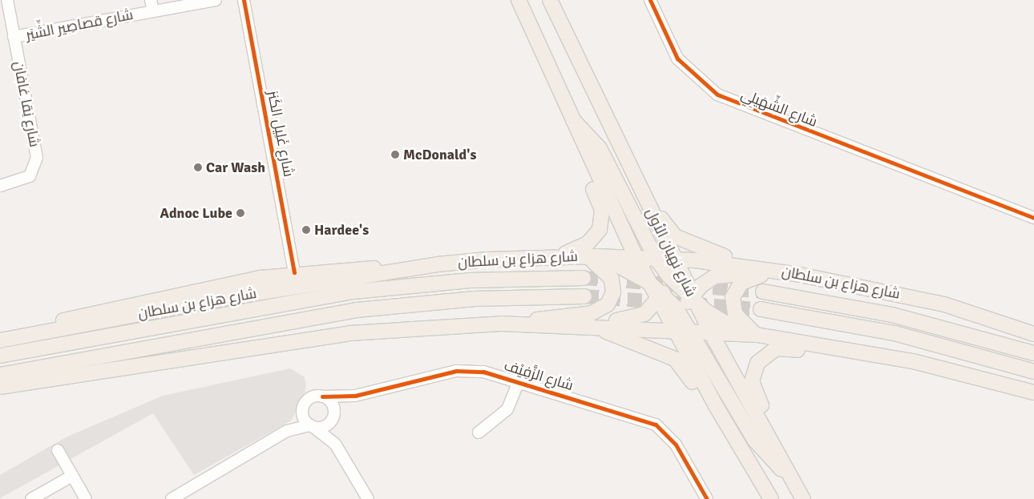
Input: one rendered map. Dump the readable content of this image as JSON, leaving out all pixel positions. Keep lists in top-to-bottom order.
{
  "streets": {
    "main road": ["شارع نهيان الأول", "شارع هزاع بن سلطان"],
    "street": [
      "شارع قصاصِير الشِّيَر",
      "شارع نِقا غافان",
      "شارع الشِّهَيلِي",
      "شارع غَلِيل الكَنز",
      "شارع الزَّفِيْف"
    ]
  },
  "crossings": [
    ["شارع قصاصِير الشِّيَر", "شارع نِقا غافان"],
    ["شارع نهيان الأول", "شارع هزاع بن سلطان"]
  ],
  "places": [
    "McDonald's",
    "Car Wash",
    "Adnoc Lube",
    "Hardee's"
  ]
}
